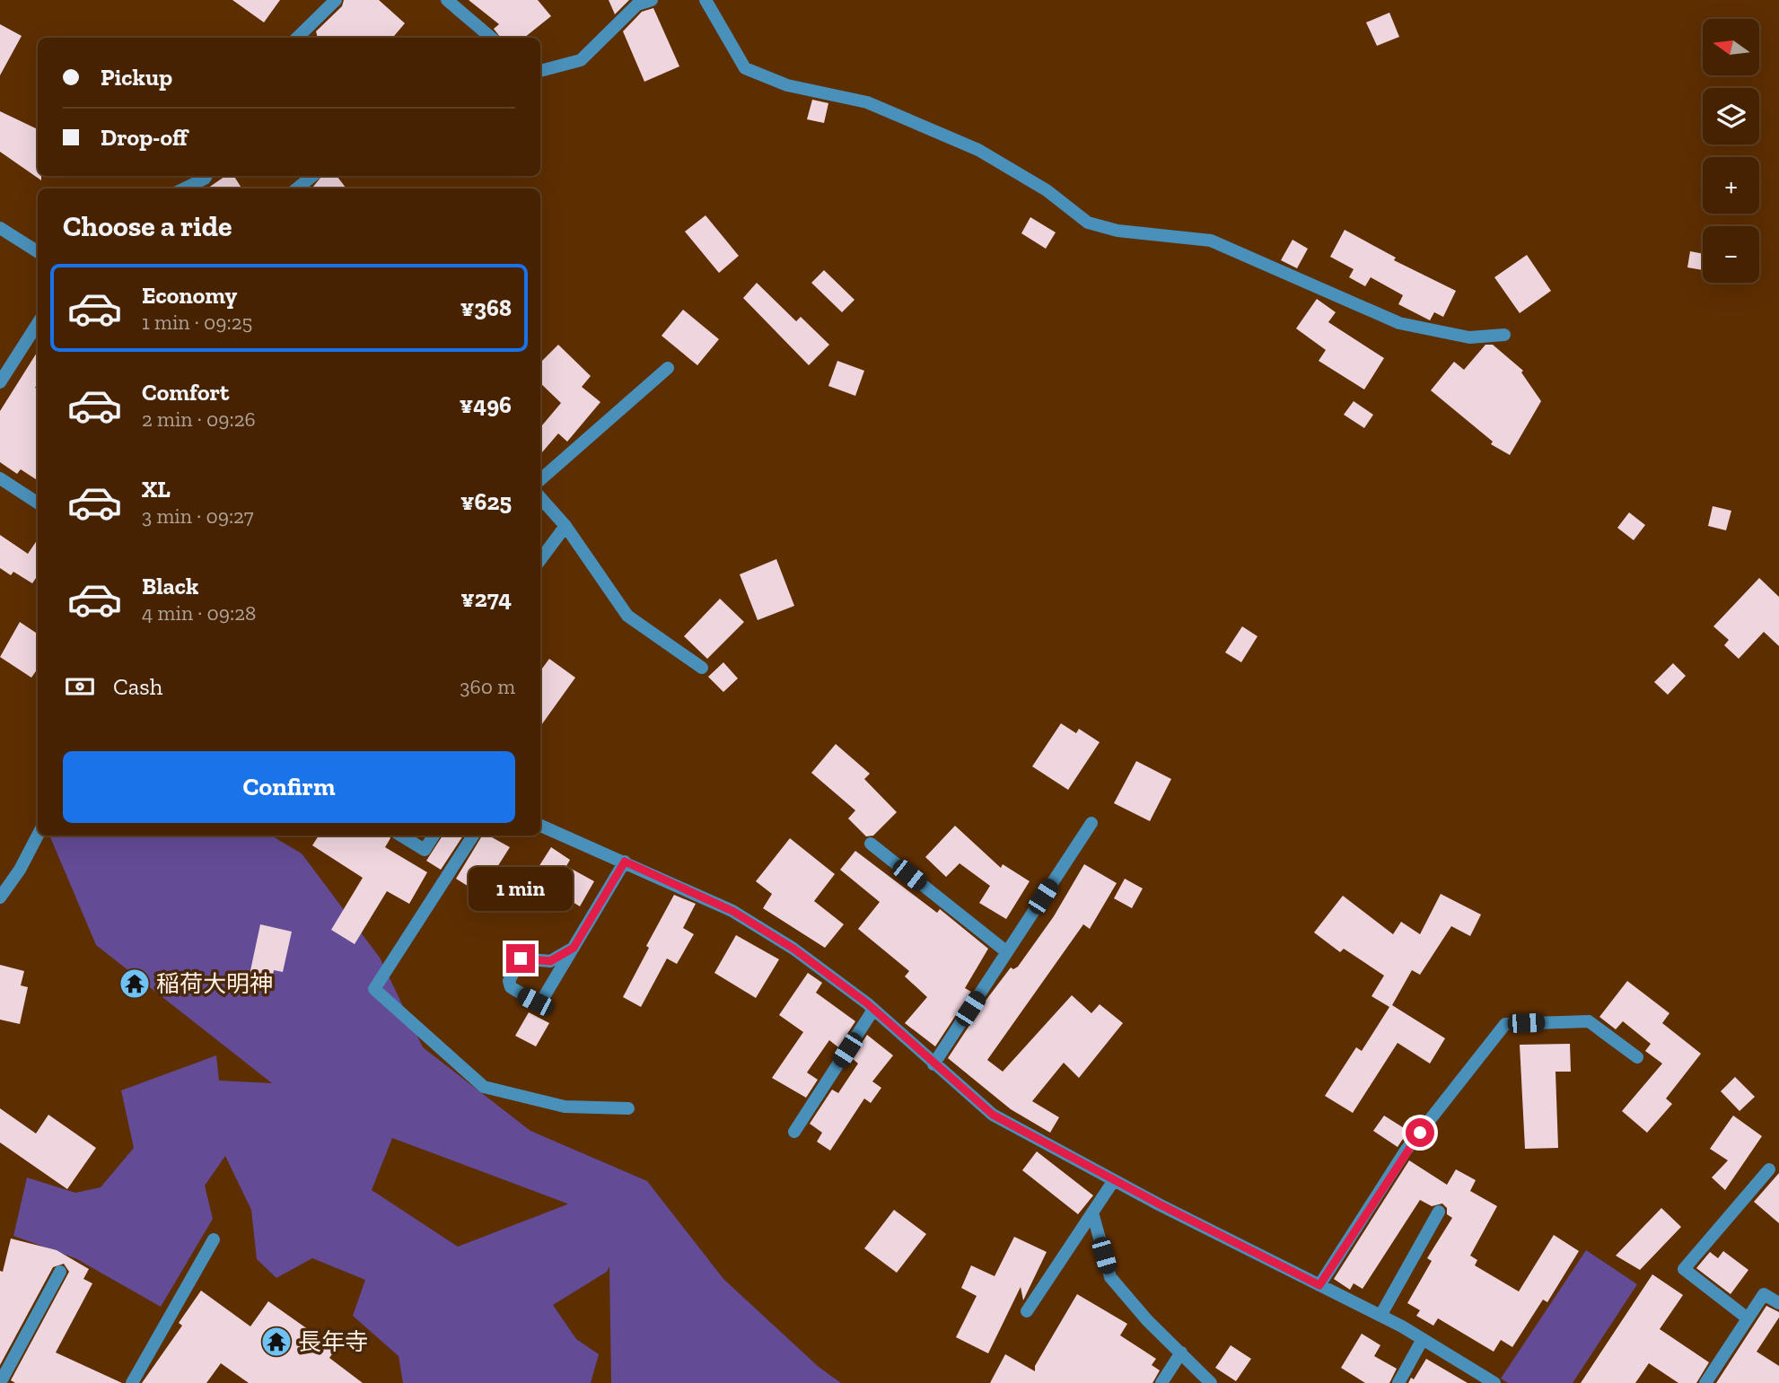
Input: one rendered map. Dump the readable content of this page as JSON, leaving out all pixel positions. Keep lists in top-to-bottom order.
{
  "places": {
    "temple": ["稲荷大明神", "長年寺"]
  },
  "north": "left",
  "page": {
    "map_buttons": ["+", "−"],
    "banner": ["Pickup", "Drop-off"],
    "heading": "Choose a ride",
    "list": [
      {
        "name": "Economy",
        "note": "1 min · 09:25",
        "value": "¥368"
      },
      {
        "name": "Comfort",
        "note": "2 min · 09:26",
        "value": "¥496"
      },
      {
        "name": "XL",
        "note": "3 min · 09:27",
        "value": "¥625"
      },
      {
        "name": "Black",
        "note": "4 min · 09:28",
        "value": "¥274"
      }
    ],
    "pay": ["Cash", "360 m"],
    "buttons": "Confirm",
    "bubble": "1 min"
  }
}
